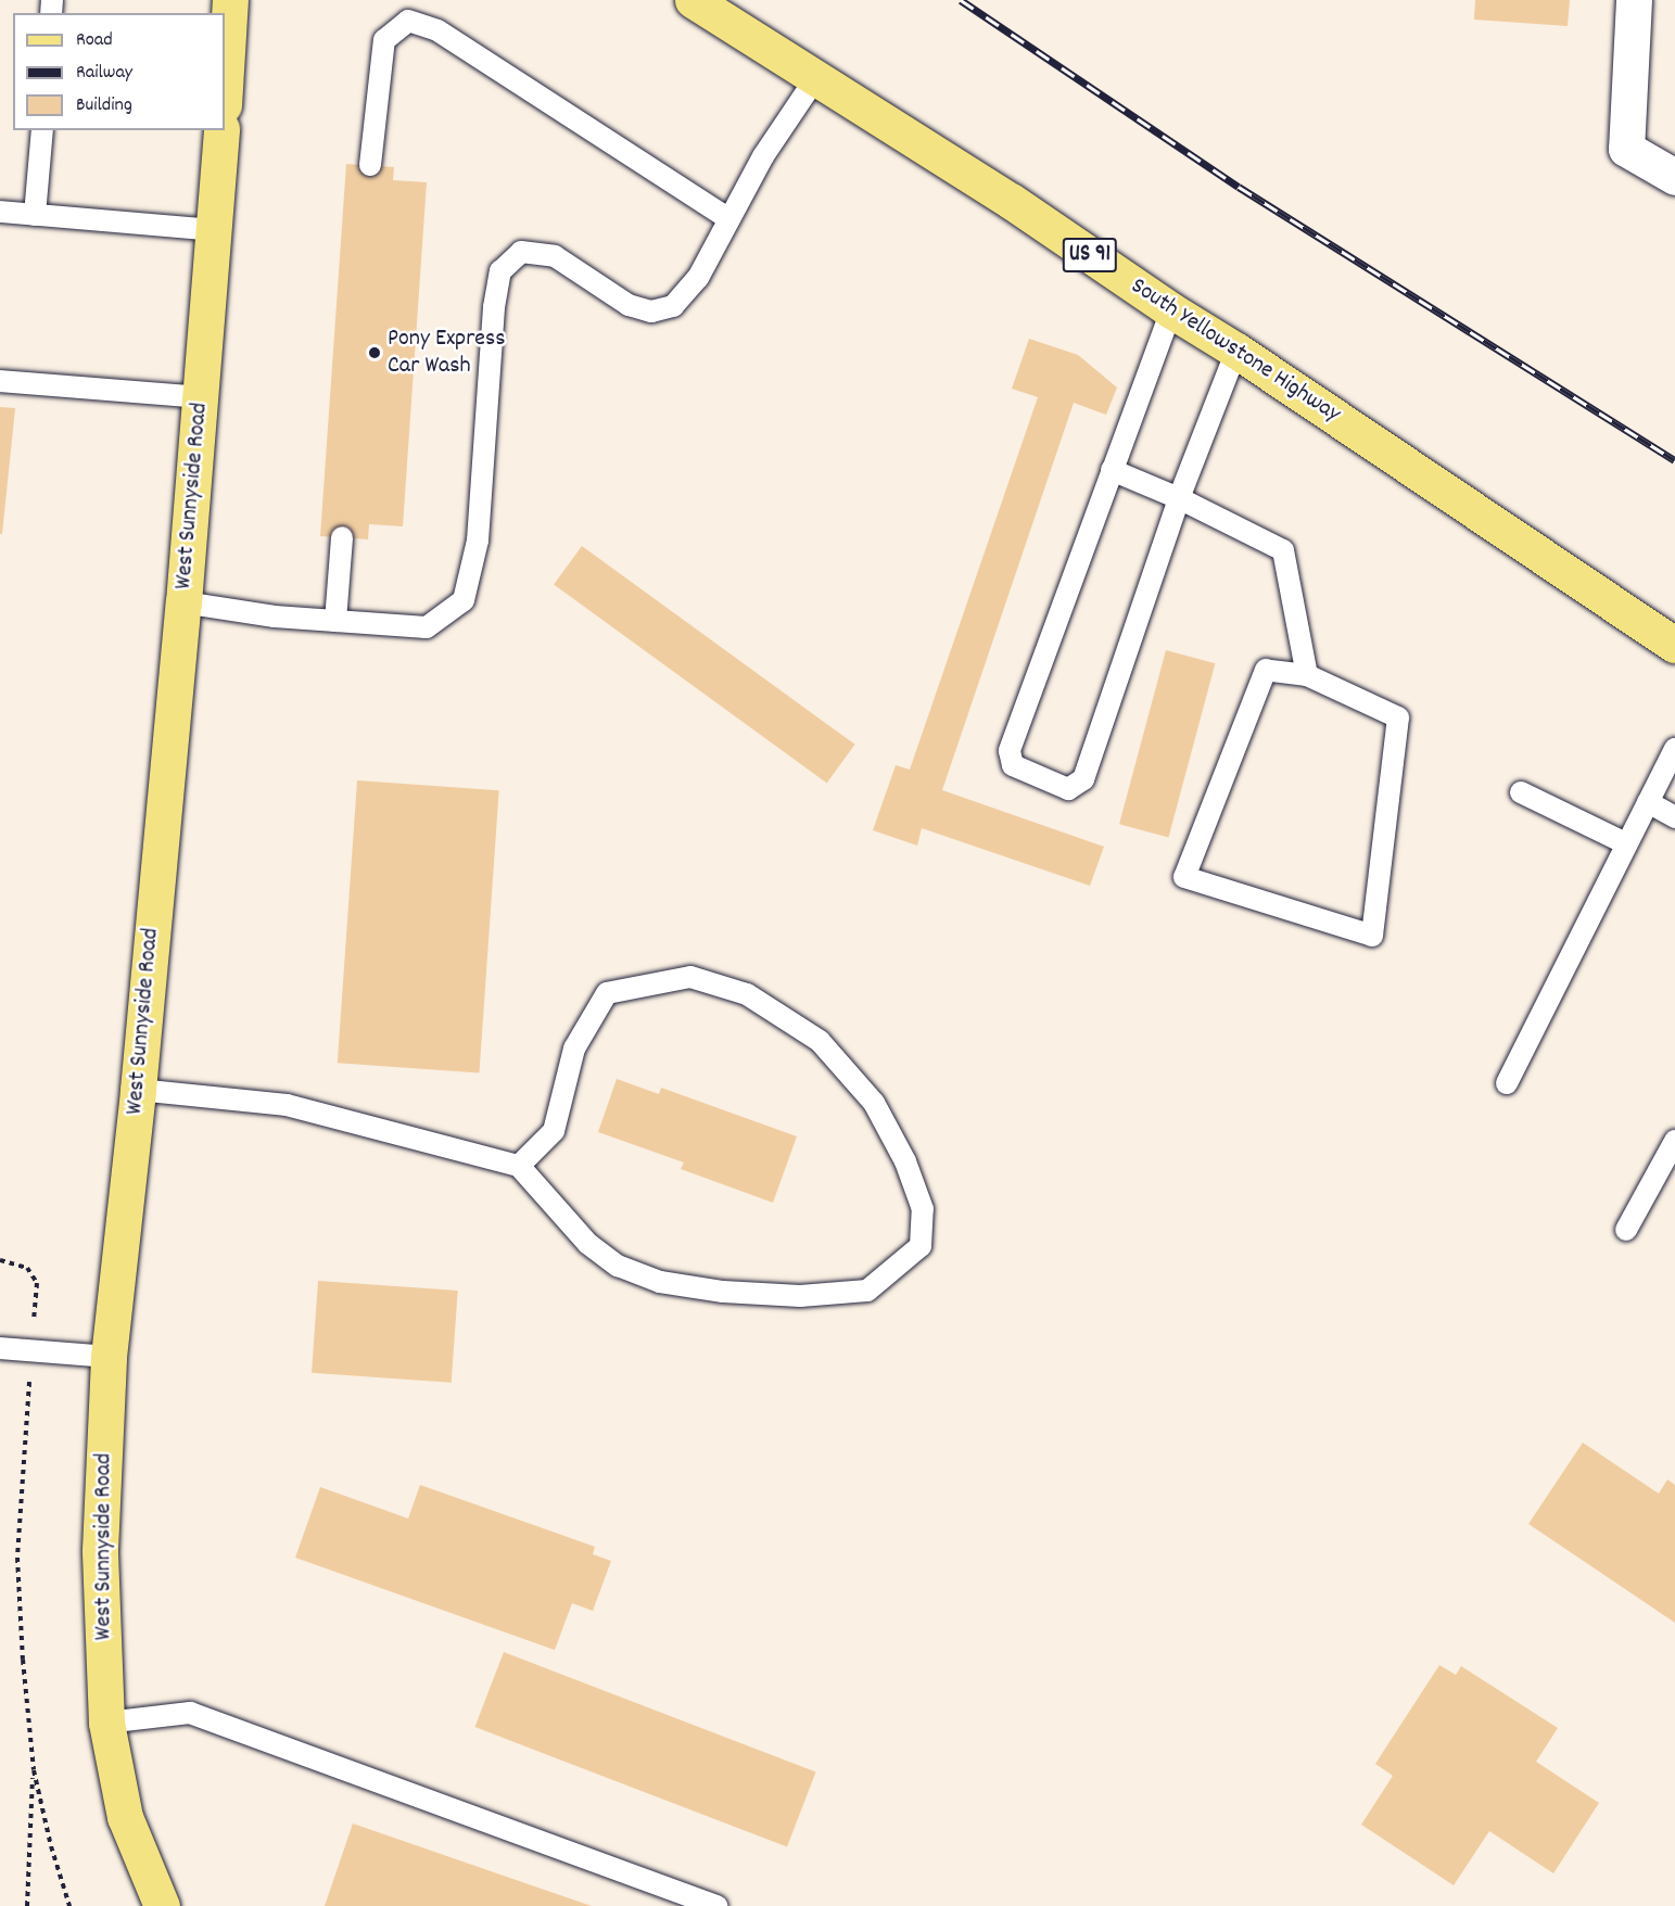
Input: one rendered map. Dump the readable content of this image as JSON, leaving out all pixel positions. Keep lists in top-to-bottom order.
{
  "streets": {
    "main road": ["US 91", "South Yellowstone Highway", "West Sunnyside Road"]
  },
  "places": ["Pony Express Car Wash"],
  "legend": ["Road", "Railway", "Building"]
}
